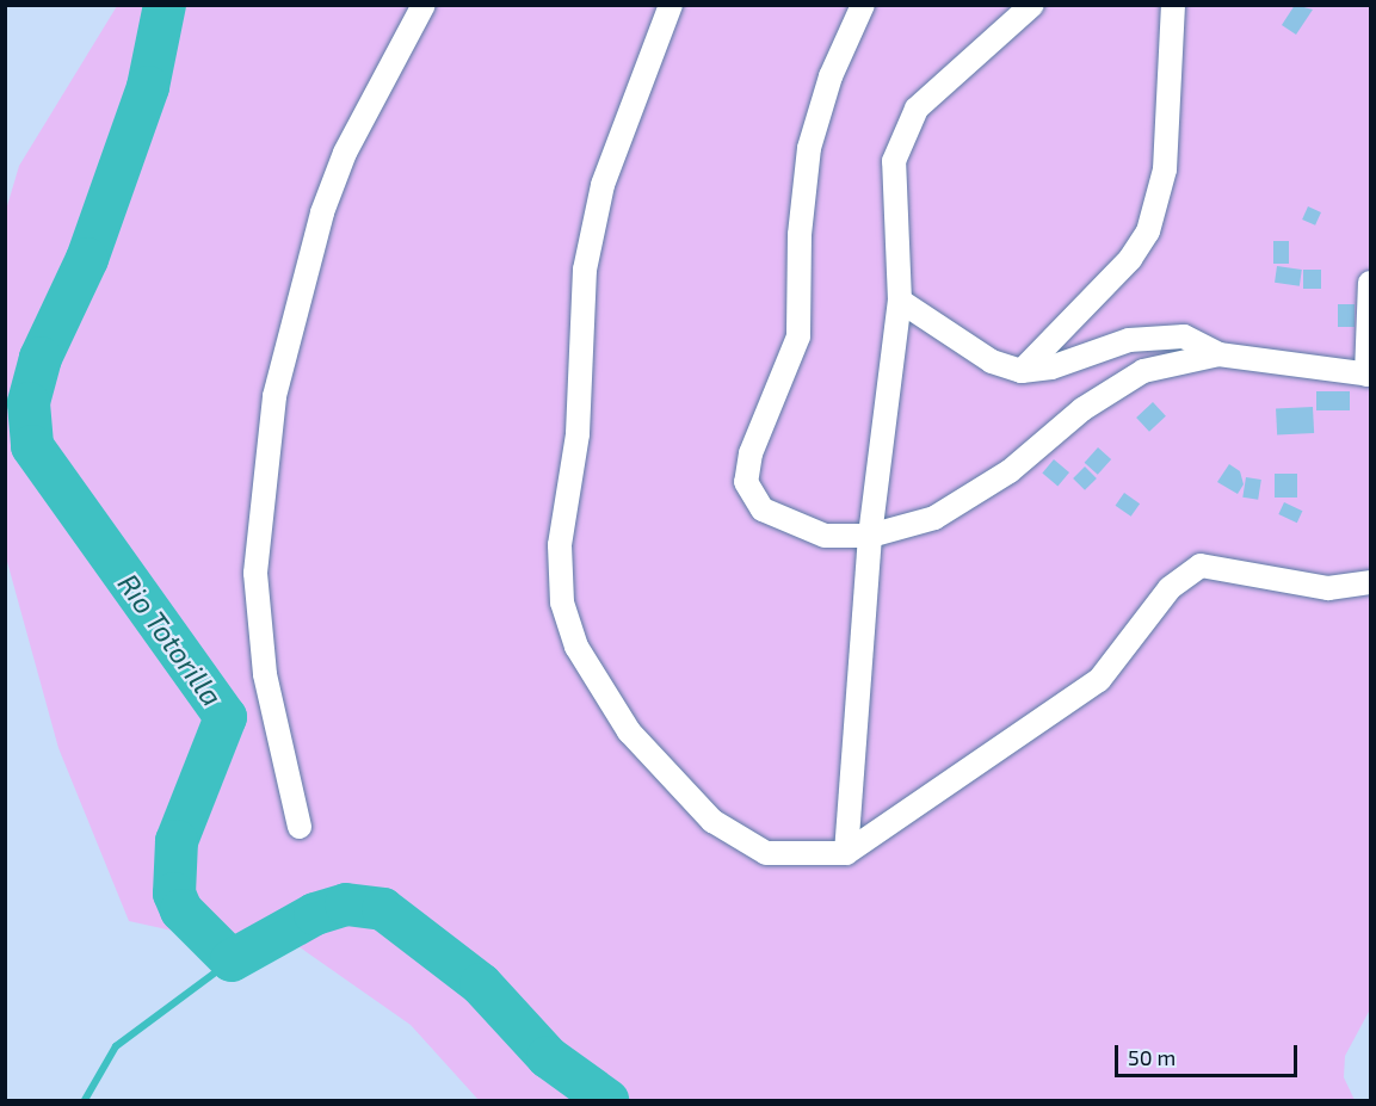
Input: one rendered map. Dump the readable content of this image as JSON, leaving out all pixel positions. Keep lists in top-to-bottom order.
{
  "water": ["Rio Totorilla"],
  "scale_bar": "50 m"
}
